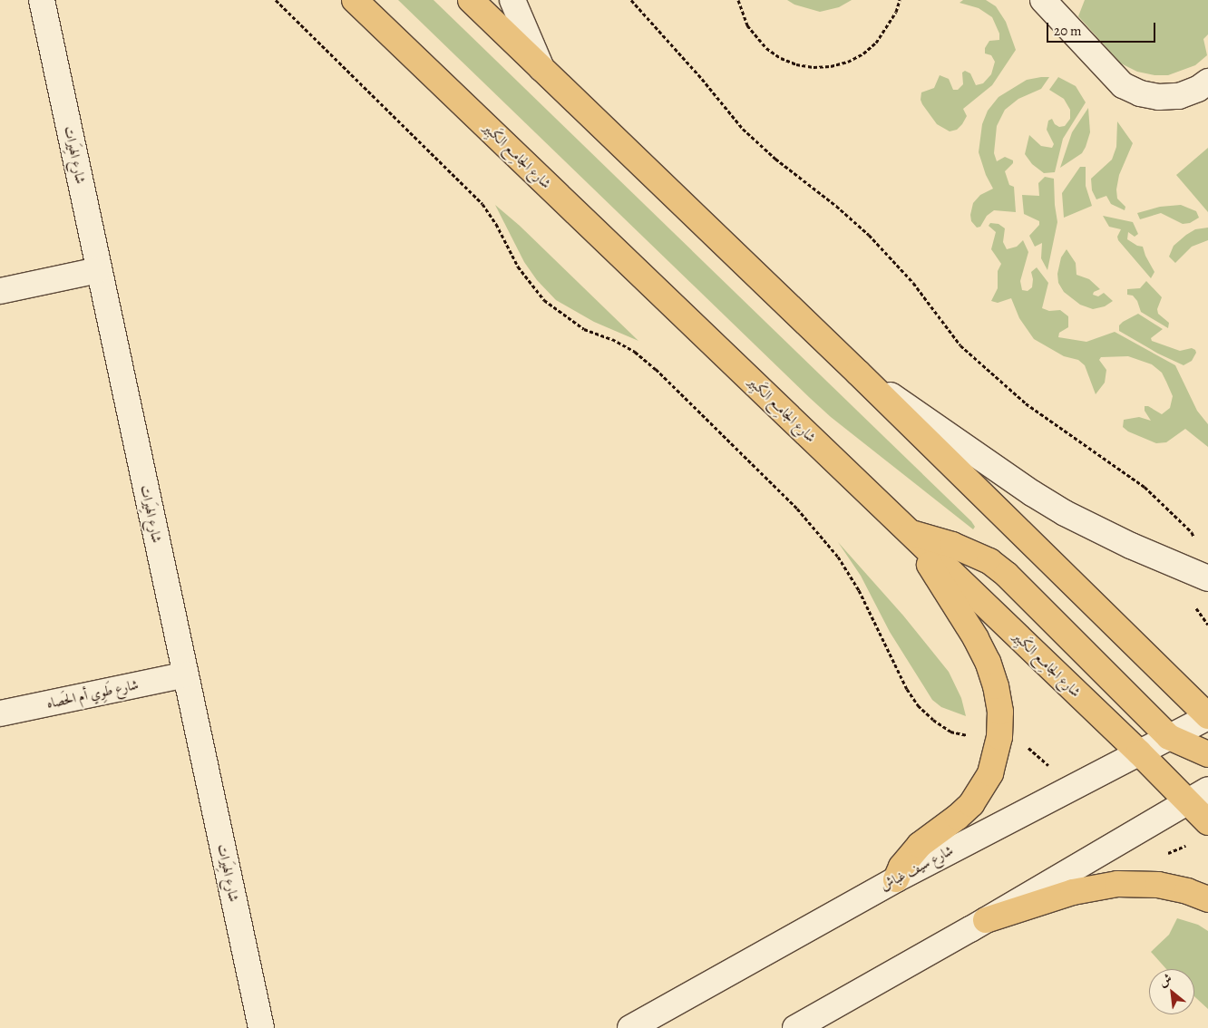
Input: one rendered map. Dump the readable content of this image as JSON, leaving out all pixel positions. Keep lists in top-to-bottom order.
{
  "streets": {
    "main road": ["شارع الجامِع الكَبِير"],
    "street": ["شارع الهِيَرات", "شارع طَوِي أم الحَصاه", "شارع سيف غباش"]
  },
  "crossings": [
    ["شارع الهِيَرات", "شارع طَوِي أم الحَصاه"],
    ["شارع الجامِع الكَبِير", "شارع سيف غباش"]
  ],
  "scale_bar": "20 m",
  "north": "top left"
}
